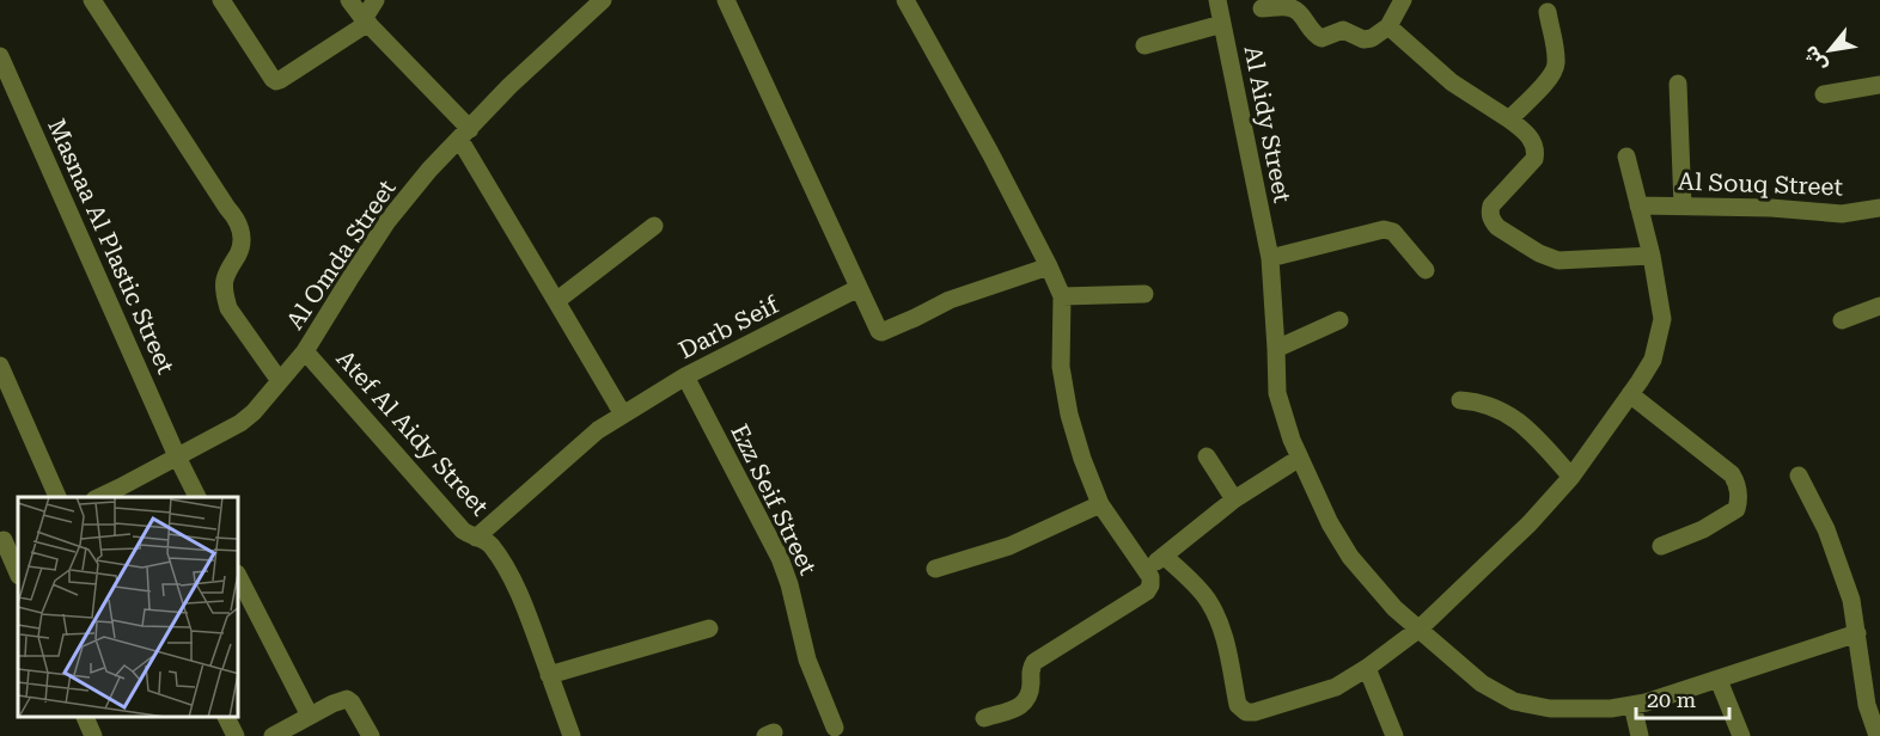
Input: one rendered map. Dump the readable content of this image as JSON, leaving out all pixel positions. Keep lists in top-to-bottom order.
{
  "streets": {
    "street": [
      "Al Aidy Street",
      "Al Souq Street",
      "Masnaa Al Plastic Street",
      "Al Omda Street",
      "Darb Seif",
      "Atef Al Aidy Street",
      "Ezz Seif Street"
    ]
  },
  "crossings": [
    ["Masnaa Al Plastic Street", "Al Omda Street"],
    ["Al Omda Street", "Atef Al Aidy Street"],
    ["Darb Seif", "Atef Al Aidy Street"],
    ["Darb Seif", "Ezz Seif Street"]
  ],
  "scale_bar": "20 m",
  "north": "bottom left"
}
